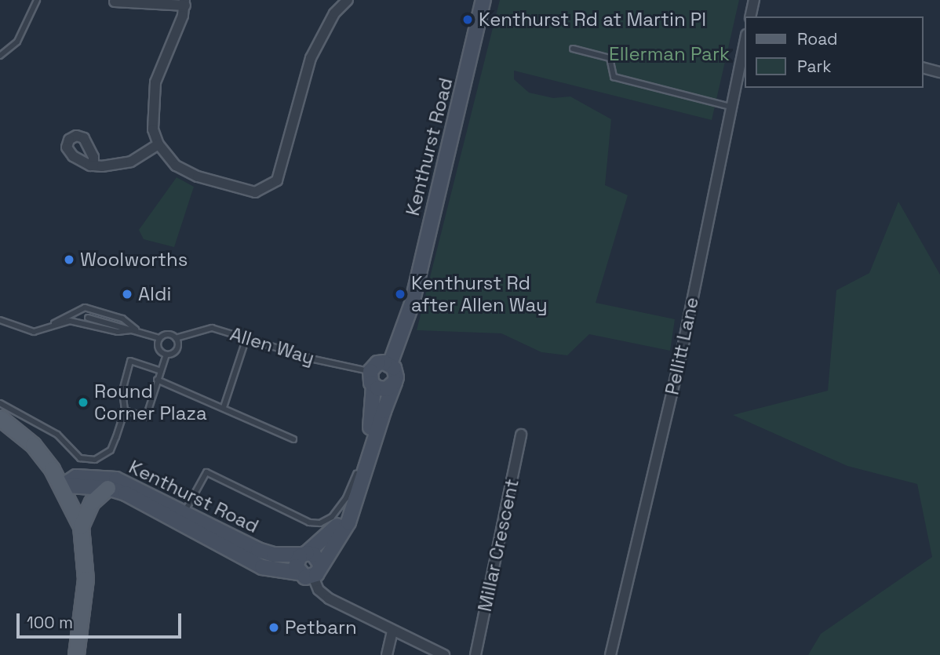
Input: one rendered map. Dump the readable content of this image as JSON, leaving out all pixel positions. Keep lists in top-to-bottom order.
{
  "streets": {
    "main road": ["Kenthurst Road"],
    "street": ["Pellitt Lane", "Millar Crescent"],
    "lane": ["Allen Way"]
  },
  "crossings": [
    ["Kenthurst Road", "Allen Way"]
  ],
  "parks": ["Ellerman Park"],
  "places": [
    "Kenthurst Rd at Martin Pl",
    "Woolworths",
    "Aldi",
    "Kenthurst Rd after Allen Way",
    "Round Corner Plaza",
    "Petbarn"
  ],
  "legend": ["Road", "Park"],
  "scale_bar": "100 m"
}
